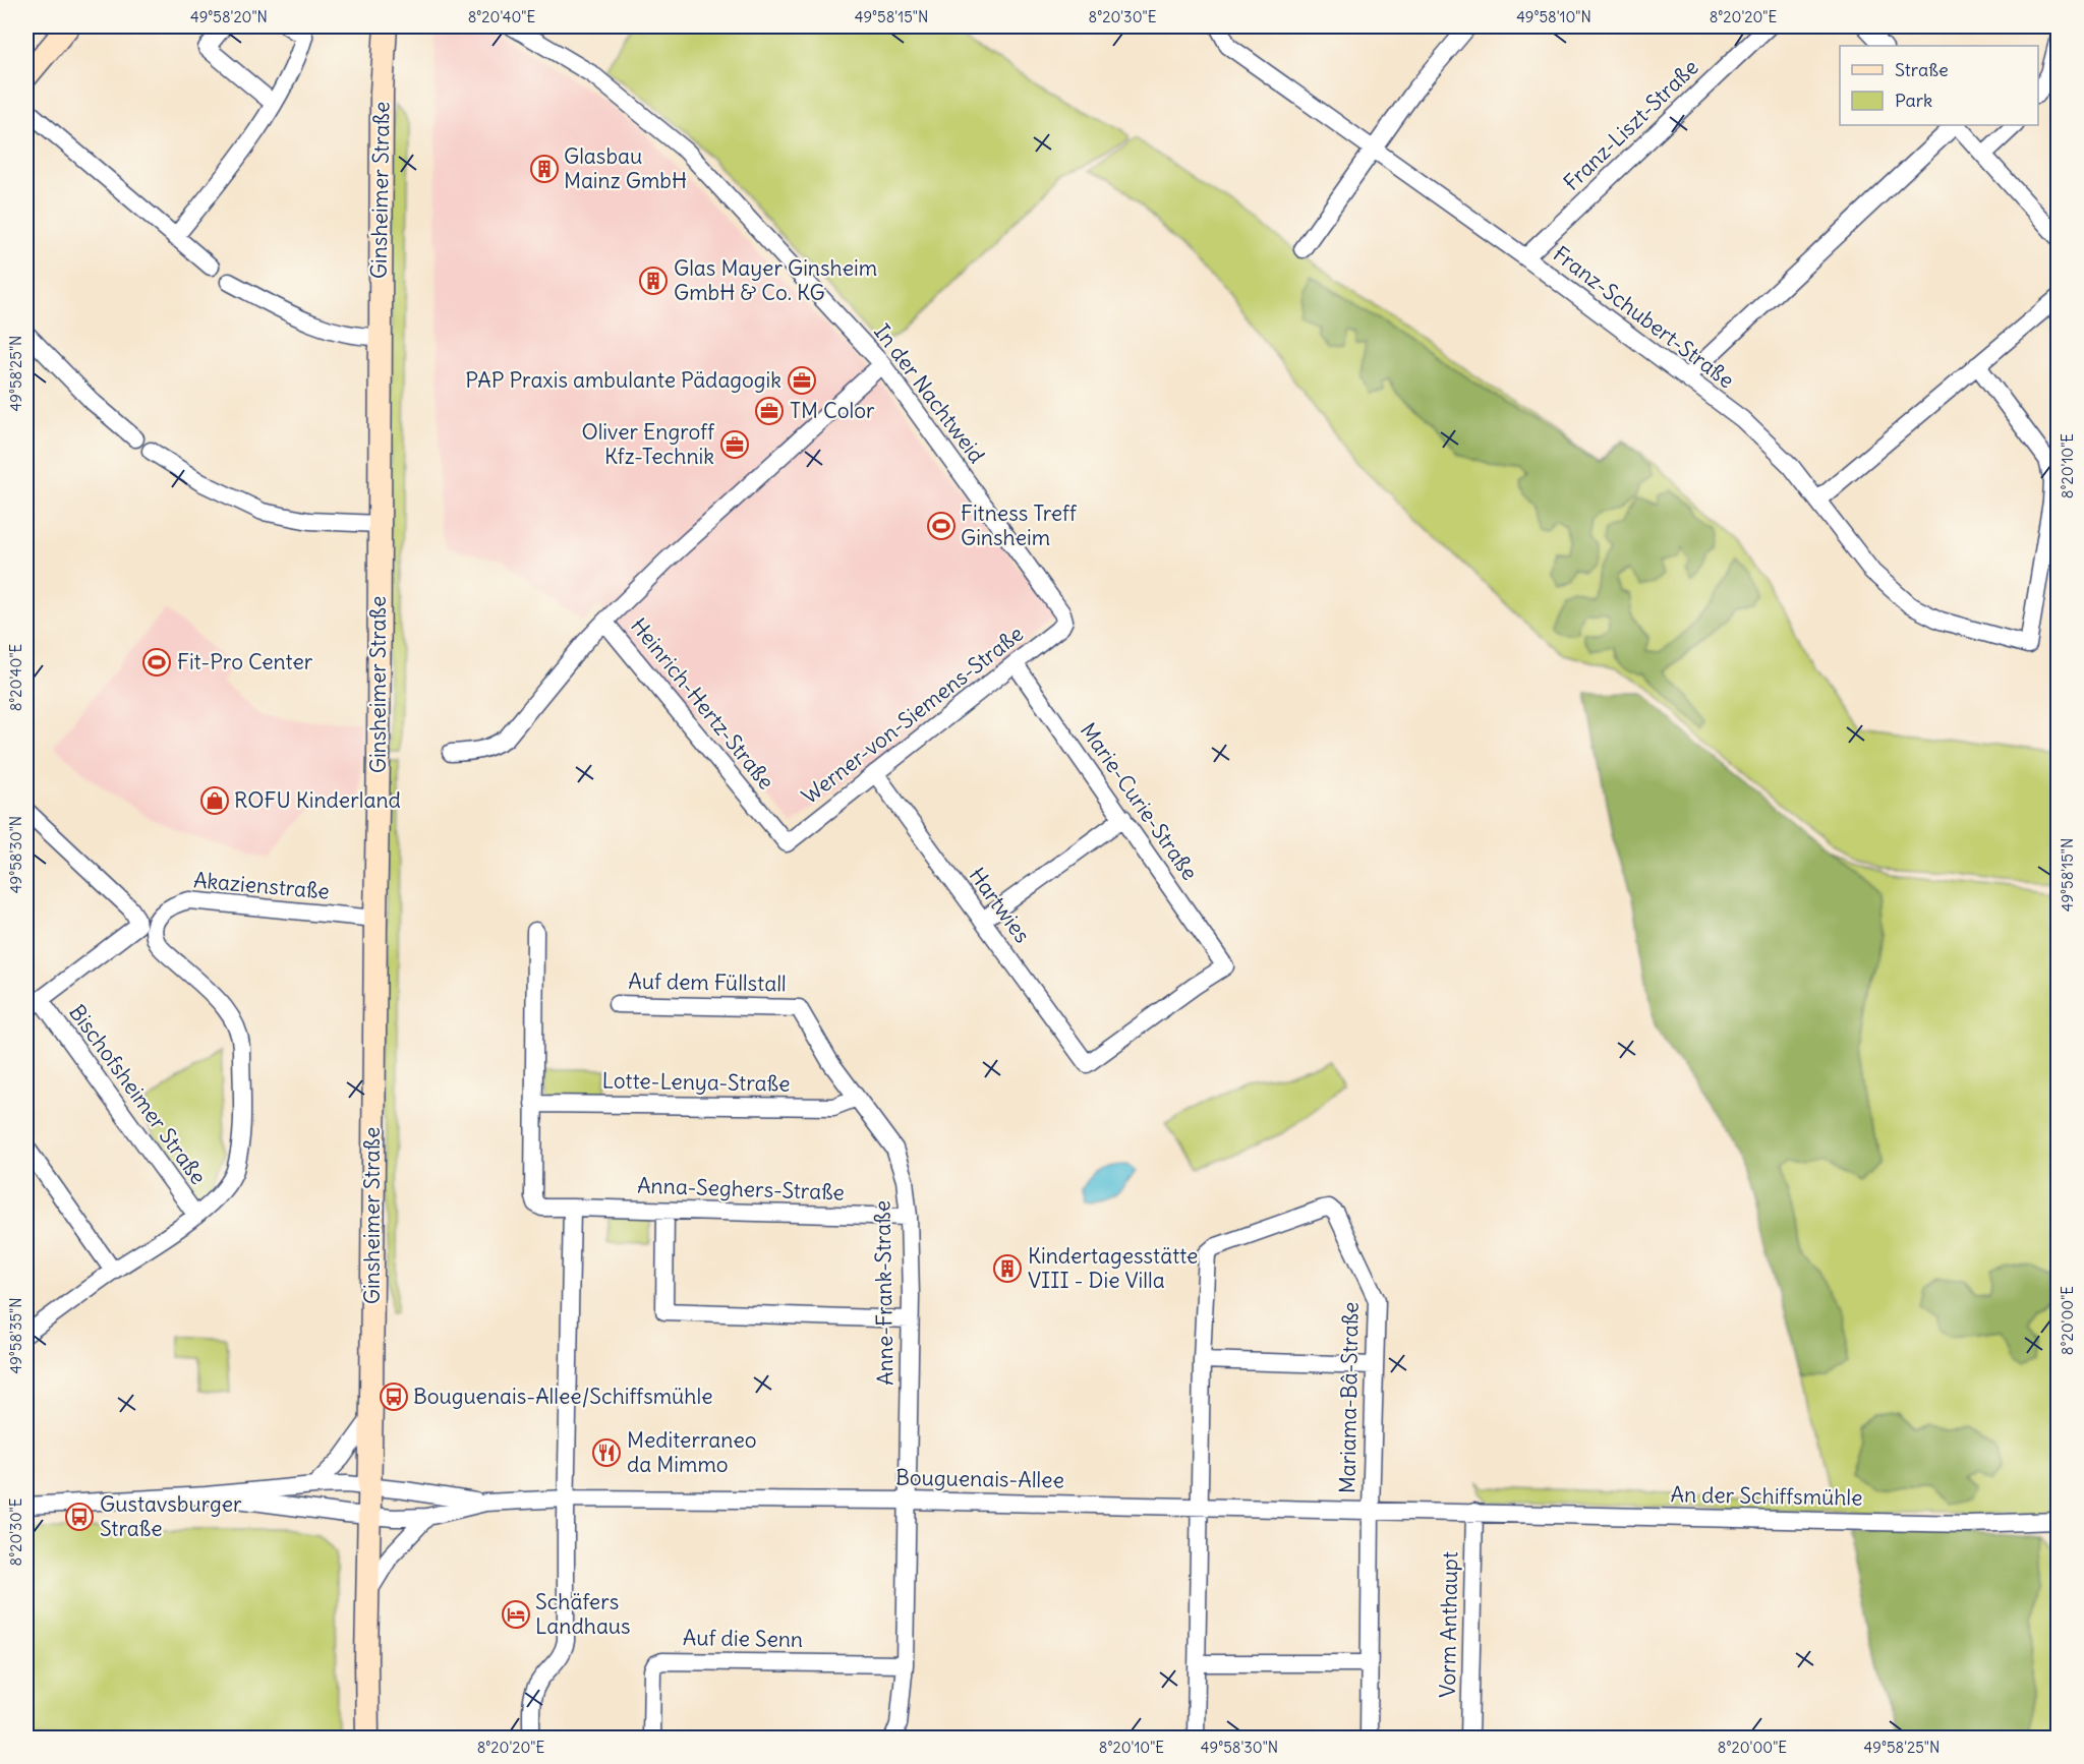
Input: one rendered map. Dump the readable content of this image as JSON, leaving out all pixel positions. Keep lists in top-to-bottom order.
{
  "streets": {
    "main road": ["Ginsheimer Straße"],
    "street": [
      "Franz-Liszt-Straße",
      "Franz-Schubert-Straße",
      "In der Nachtweid",
      "Heinrich-Hertz-Straße",
      "Werner-von-Siemens-Straße",
      "Marie-Curie-Straße",
      "Akazienstraße",
      "Hartwies",
      "Auf dem Füllstall",
      "Lotte-Lenya-Straße",
      "Bischofsheimer Straße",
      "Anna-Seghers-Straße",
      "Anne-Frank-Straße",
      "Mariama-Bâ-Straße",
      "Bouguenais-Allee",
      "An der Schiffsmühle",
      "Vorm Anthaupt",
      "Auf die Senn"
    ]
  },
  "crossings": [
    ["Franz-Liszt-Straße", "Franz-Schubert-Straße"],
    ["Ginsheimer Straße", "Akazienstraße"],
    ["Ginsheimer Straße", "Bouguenais-Allee"],
    ["In der Nachtweid", "Heinrich-Hertz-Straße"],
    ["In der Nachtweid", "Werner-von-Siemens-Straße"],
    ["Heinrich-Hertz-Straße", "Werner-von-Siemens-Straße"],
    ["Werner-von-Siemens-Straße", "Marie-Curie-Straße"],
    ["Werner-von-Siemens-Straße", "Hartwies"],
    ["Marie-Curie-Straße", "Hartwies"],
    ["Akazienstraße", "Bischofsheimer Straße"],
    ["Auf dem Füllstall", "Anne-Frank-Straße"],
    ["Lotte-Lenya-Straße", "Anna-Seghers-Straße"],
    ["Lotte-Lenya-Straße", "Anne-Frank-Straße"],
    ["Anna-Seghers-Straße", "Anne-Frank-Straße"],
    ["Anne-Frank-Straße", "Bouguenais-Allee"],
    ["Anne-Frank-Straße", "Auf die Senn"],
    ["Mariama-Bâ-Straße", "Bouguenais-Allee"],
    ["Bouguenais-Allee", "An der Schiffsmühle"],
    ["Bouguenais-Allee", "Vorm Anthaupt"],
    ["An der Schiffsmühle", "Vorm Anthaupt"]
  ],
  "places": {
    "building": ["Glasbau Mainz GmbH", "Glas Mayer Ginsheim GmbH & Co. KG", "Kindertagesstätte VIII - Die Villa"],
    "office": ["PAP Praxis ambulante Pädagogik", "TM Color", "Oliver Engroff Kfz-Technik"],
    "sports": ["Fitness Treff Ginsheim", "Fit-Pro Center"],
    "shop": ["ROFU Kinderland"],
    "bus stop": ["Bouguenais-Allee/Schiffsmühle", "Gustavsburger Straße"],
    "restaurant": ["Mediterraneo da Mimmo"],
    "hotel": ["Schäfers Landhaus"]
  },
  "legend": ["Straße", "Park"],
  "coordinates": [
    "49°58'20\"N",
    "8°20'40\"E",
    "49°58'15\"N",
    "8°20'30\"E",
    "49°58'10\"N",
    "8°20'20\"E",
    "49°58'25\"N",
    "8°20'10\"E",
    "49°58'30\"N",
    "8°20'00\"E",
    "49°58'35\"N"
  ]
}
